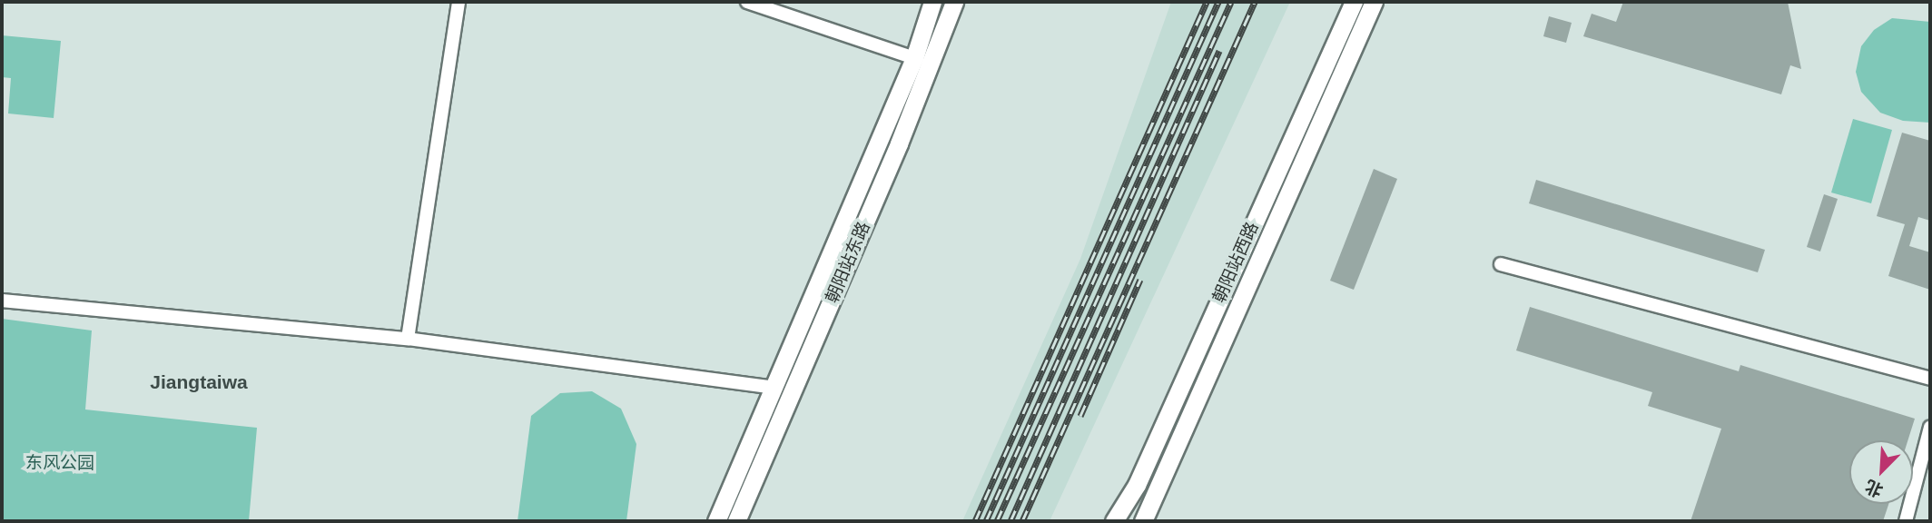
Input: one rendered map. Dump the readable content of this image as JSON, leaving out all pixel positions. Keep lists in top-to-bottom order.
{
  "streets": {
    "main road": ["朝阳站东路", "朝阳站西路"]
  },
  "districts": ["Jiangtaiwa"],
  "parks": ["东风公园"],
  "north": "bottom left"
}
